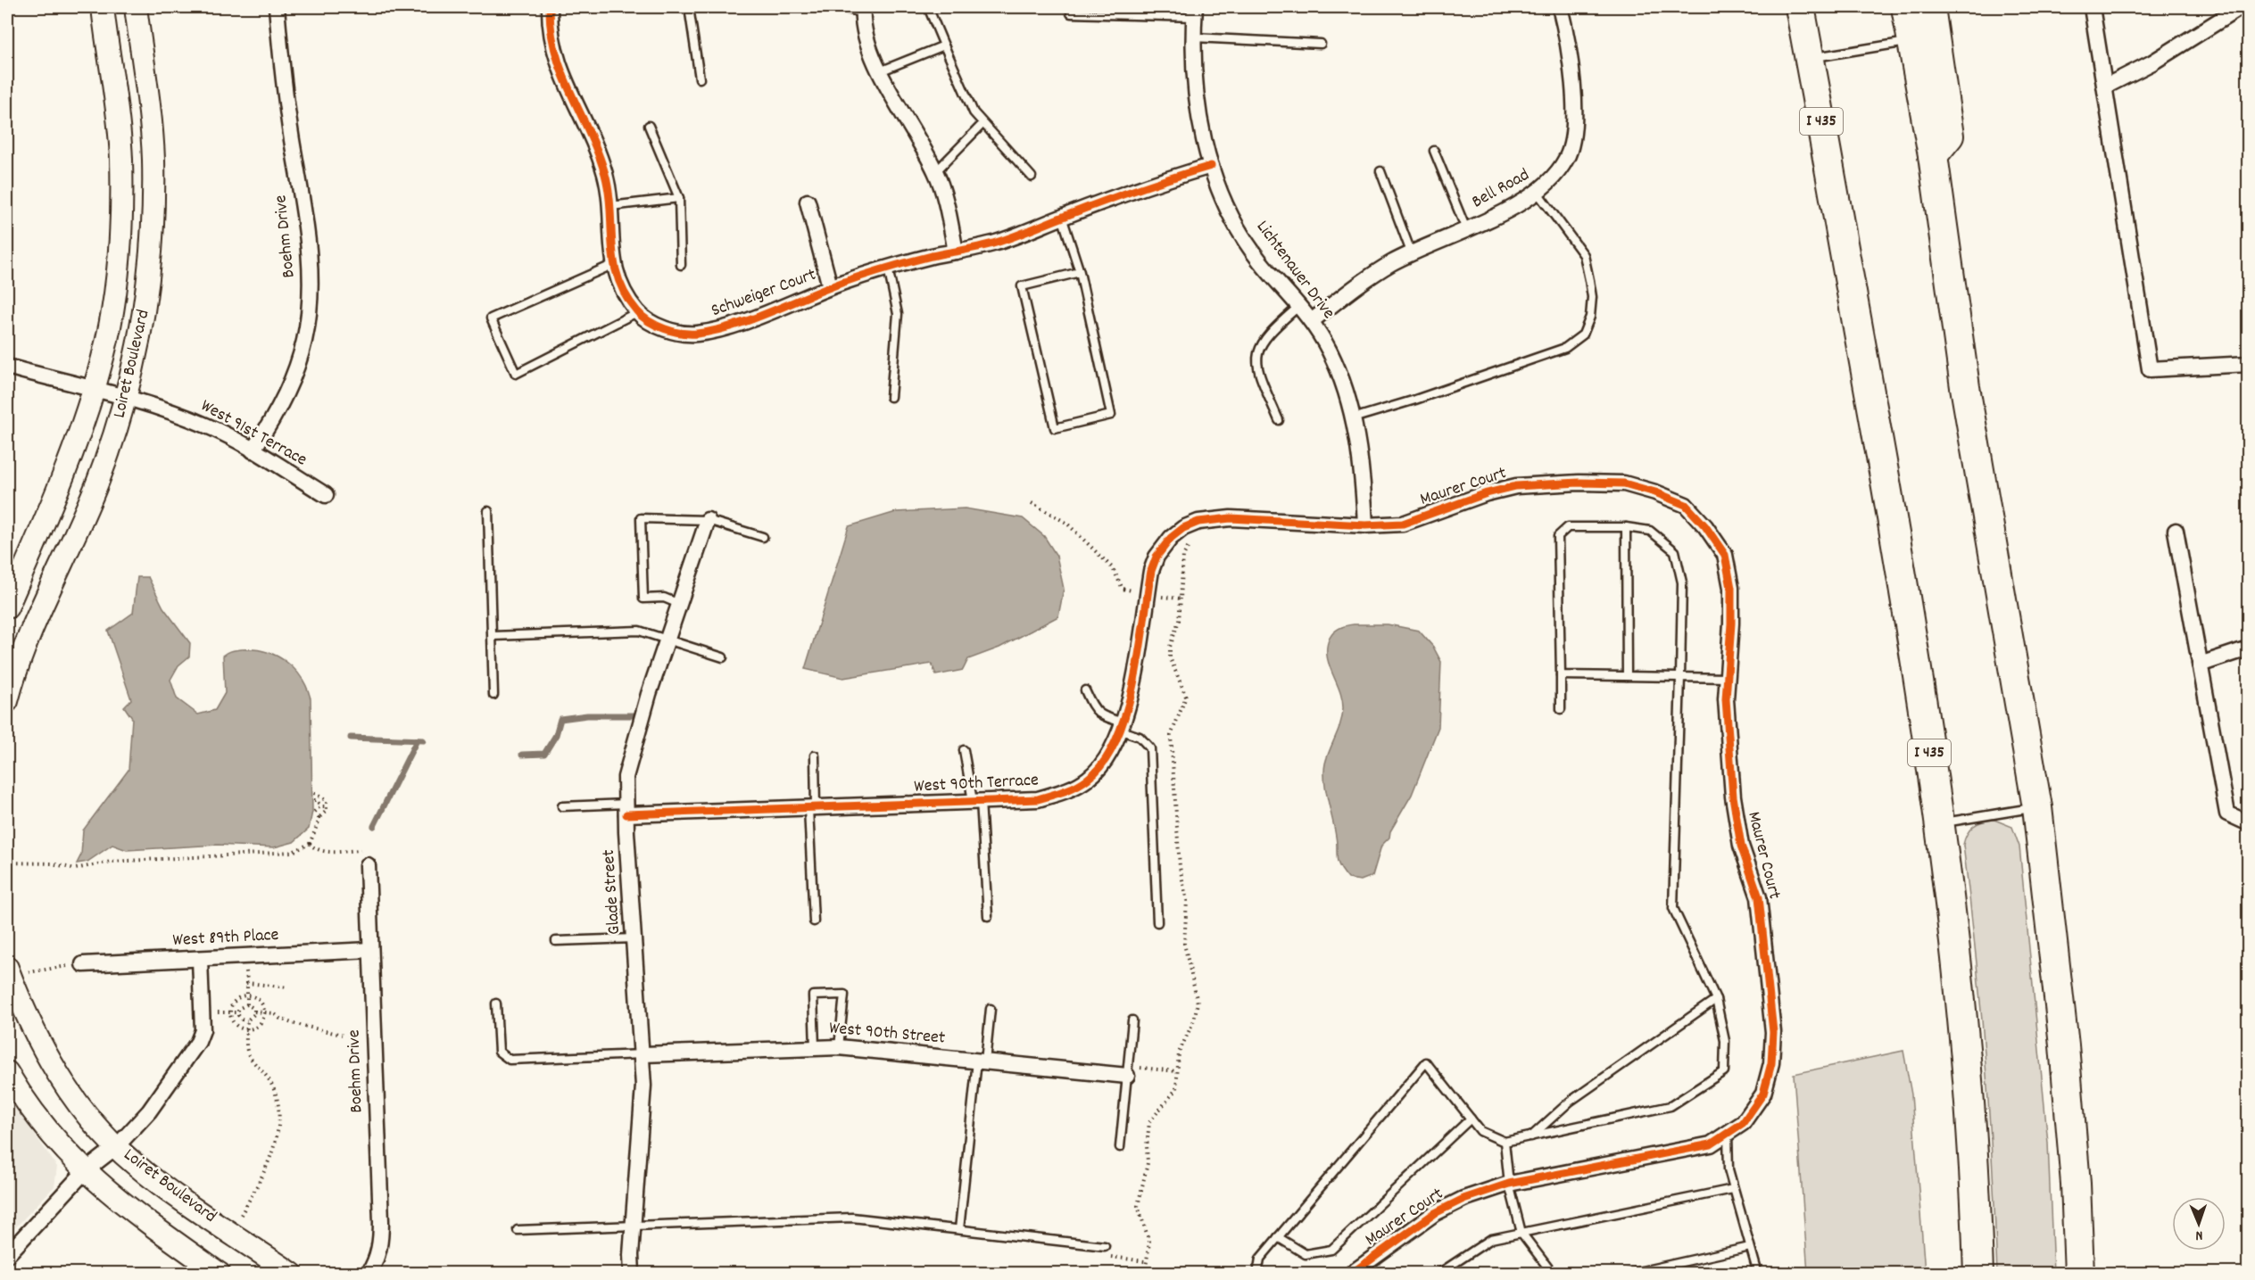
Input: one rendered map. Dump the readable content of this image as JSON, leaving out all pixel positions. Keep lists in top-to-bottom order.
{
  "streets": {
    "highway": ["I 435"],
    "street": [
      "Bell Road",
      "Boehm Drive",
      "Lichtenauer Drive",
      "Schweiger Court",
      "Loiret Boulevard",
      "West 91st Terrace",
      "Maurer Court",
      "West 90th Terrace",
      "Glade Street",
      "West 89th Place",
      "West 90th Street"
    ]
  },
  "crossings": [
    ["Bell Road", "Lichtenauer Drive"],
    ["Boehm Drive", "West 91st Terrace"],
    ["Boehm Drive", "West 89th Place"],
    ["Lichtenauer Drive", "Schweiger Court"],
    ["Lichtenauer Drive", "Maurer Court"],
    ["Lichtenauer Drive", "West 90th Terrace"],
    ["Loiret Boulevard", "West 91st Terrace"],
    ["Maurer Court", "West 90th Terrace"],
    ["West 90th Terrace", "Glade Street"],
    ["Glade Street", "West 90th Street"]
  ],
  "north": "bottom"
}
